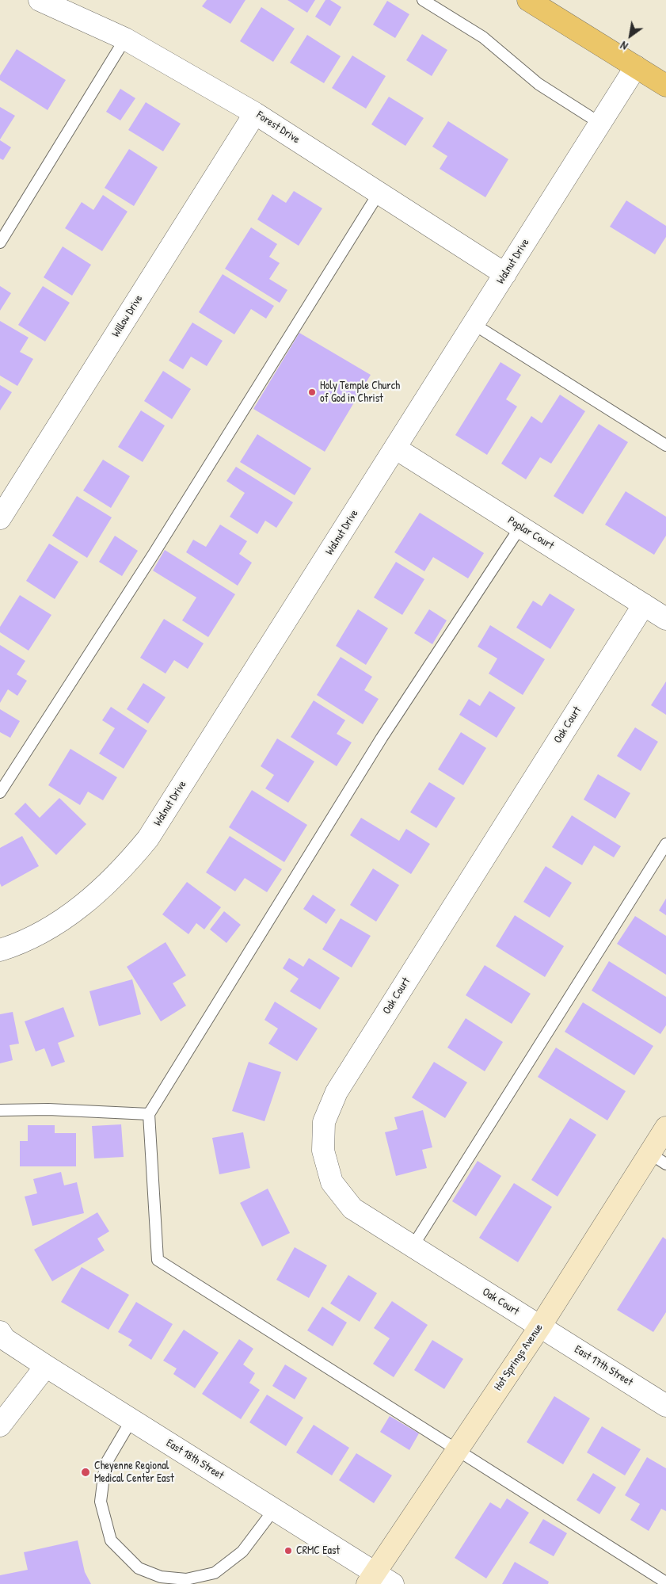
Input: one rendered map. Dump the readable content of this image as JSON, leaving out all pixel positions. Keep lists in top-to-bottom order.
{
  "streets": {
    "street": [
      "Forest Drive",
      "Walnut Drive",
      "Willow Drive",
      "Poplar Court",
      "Oak Court",
      "Hot Springs Avenue",
      "East 17th Street",
      "East 18th Street"
    ]
  },
  "crossings": [
    ["Forest Drive", "Walnut Drive"],
    ["Forest Drive", "Willow Drive"],
    ["Walnut Drive", "Poplar Court"],
    ["Poplar Court", "Oak Court"],
    ["Oak Court", "Hot Springs Avenue"],
    ["Oak Court", "East 17th Street"],
    ["Hot Springs Avenue", "East 17th Street"],
    ["Hot Springs Avenue", "East 18th Street"]
  ],
  "places": ["Holy Temple Church of God in Christ", "Cheyenne Regional Medical Center East", "CRMC East"],
  "north": "bottom left"
}
